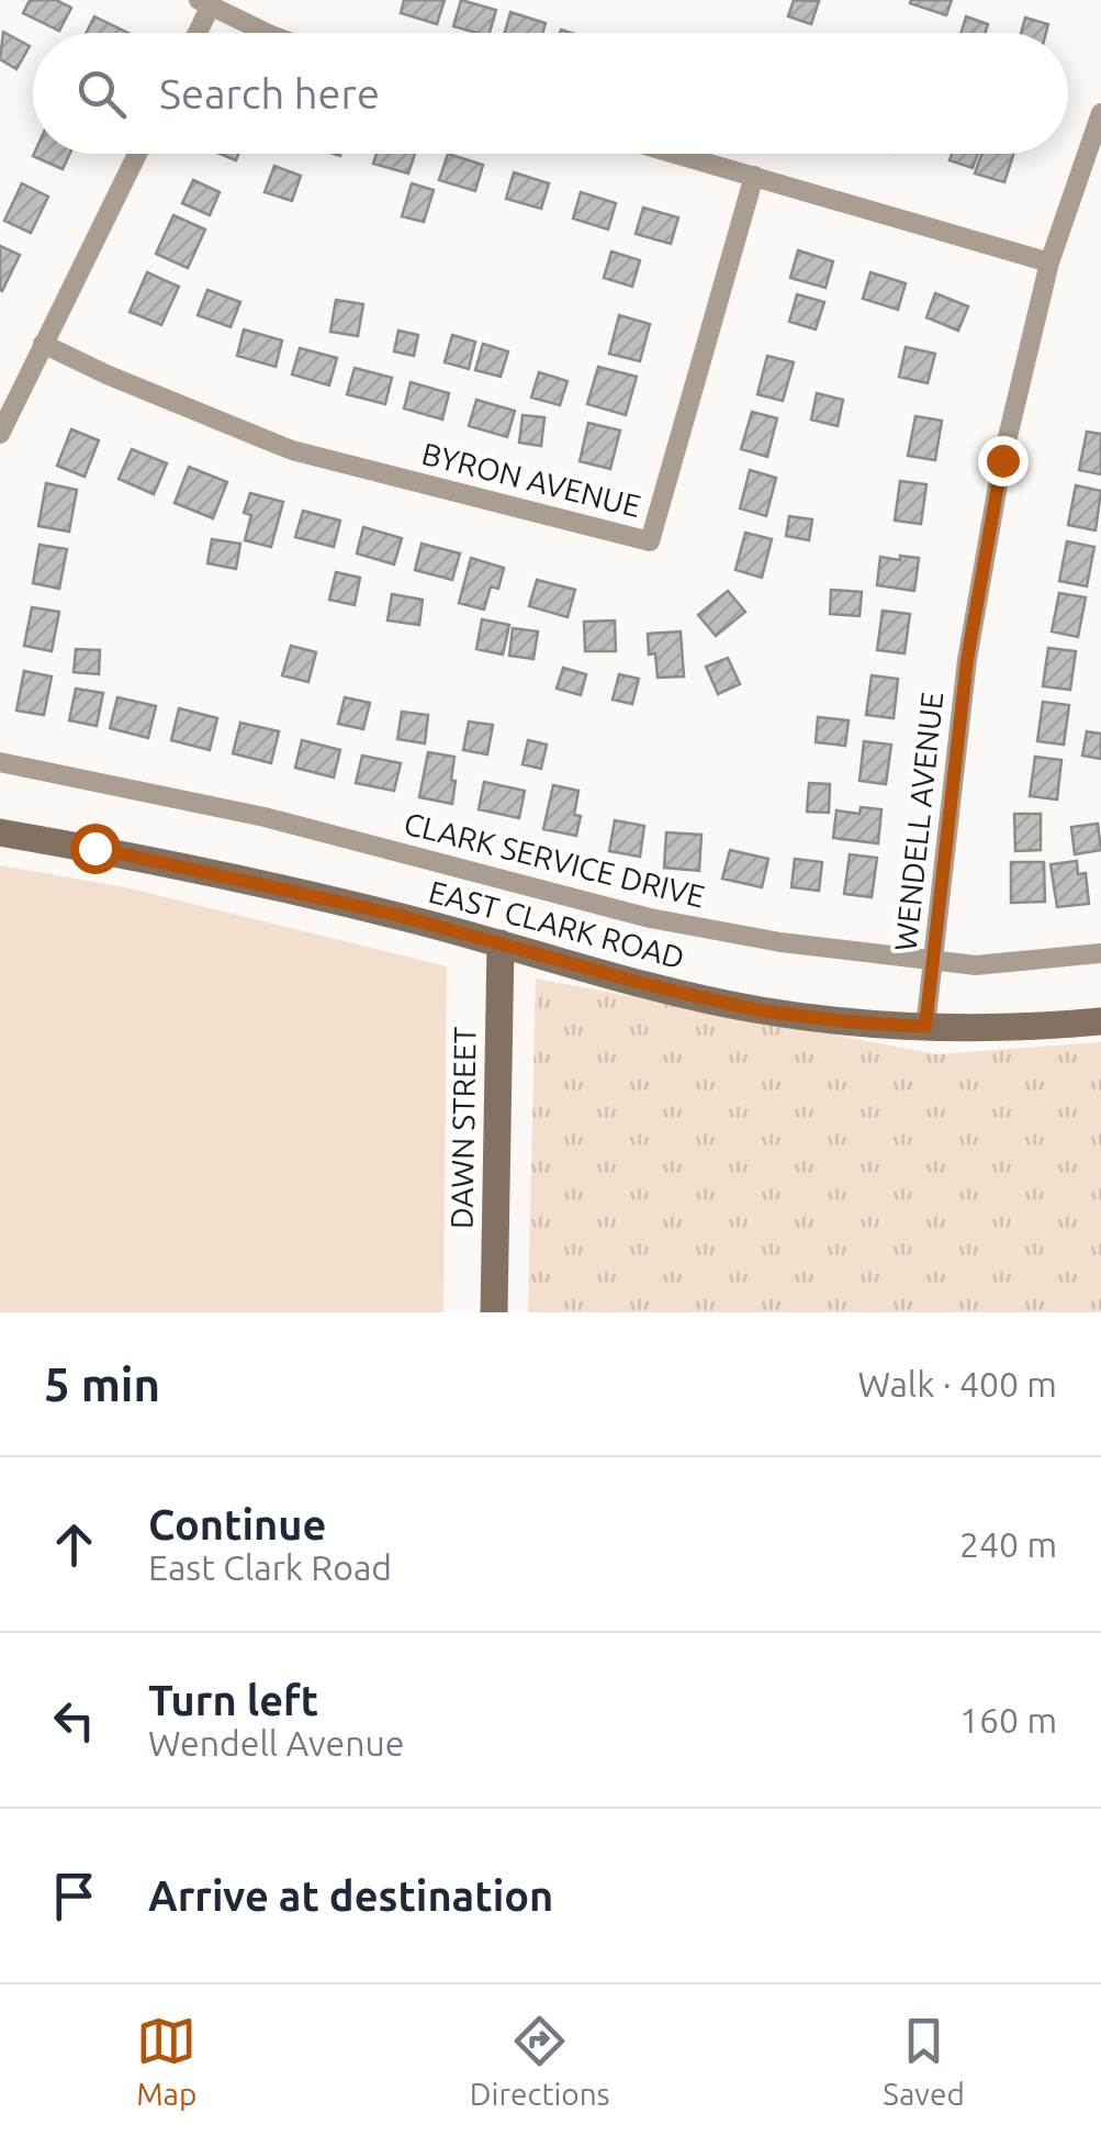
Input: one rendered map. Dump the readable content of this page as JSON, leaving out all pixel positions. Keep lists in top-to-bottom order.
{
  "streets": {
    "main road": ["EAST CLARK ROAD", "DAWN STREET"],
    "street": ["BYRON AVENUE", "WENDELL AVENUE", "CLARK SERVICE DRIVE"]
  },
  "crossings": [
    ["WENDELL AVENUE", "CLARK SERVICE DRIVE"],
    ["WENDELL AVENUE", "EAST CLARK ROAD"],
    ["EAST CLARK ROAD", "DAWN STREET"]
  ],
  "page": {
    "search": "Search here",
    "heading": ["5 min", "Walk · 400 m"],
    "list": [
      ["Continue", "East Clark Road", "240 m"],
      ["Turn left", "Wendell Avenue", "160 m"],
      "Arrive at destination"
    ],
    "nav": ["Map", "Directions", "Saved"]
  }
}
